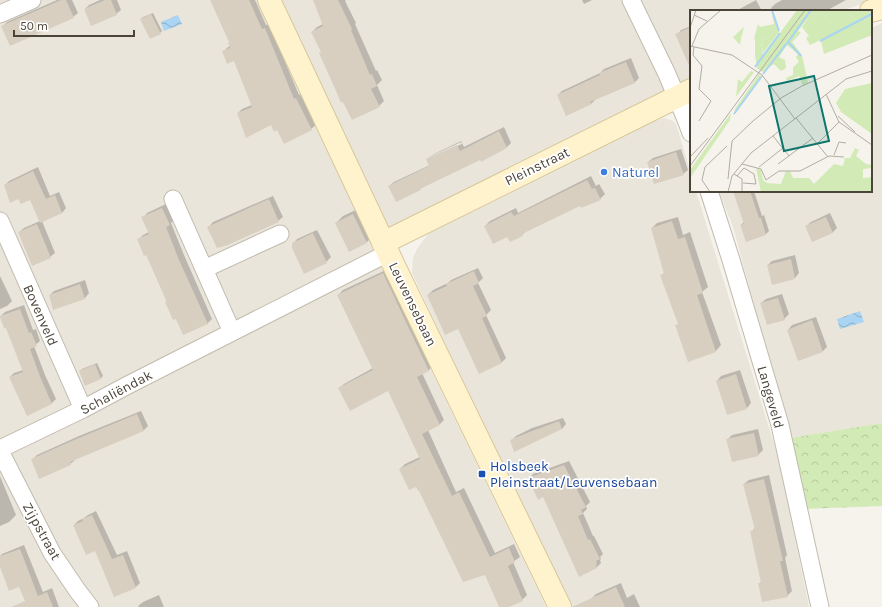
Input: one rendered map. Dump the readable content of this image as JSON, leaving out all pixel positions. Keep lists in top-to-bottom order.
{
  "streets": {
    "street": [
      "Pleinstraat",
      "Leuvensebaan",
      "Bovenveld",
      "Schaliëndak",
      "Langeveld",
      "Zijpstraat"
    ]
  },
  "crossings": [
    ["Pleinstraat", "Leuvensebaan"],
    ["Pleinstraat", "Schaliëndak"],
    ["Leuvensebaan", "Schaliëndak"],
    ["Bovenveld", "Schaliëndak"],
    ["Schaliëndak", "Zijpstraat"]
  ],
  "places": {
    "other": ["Naturel"],
    "transit": ["Holsbeek Pleinstraat/Leuvensebaan"]
  },
  "scale_bar": "50 m"
}
